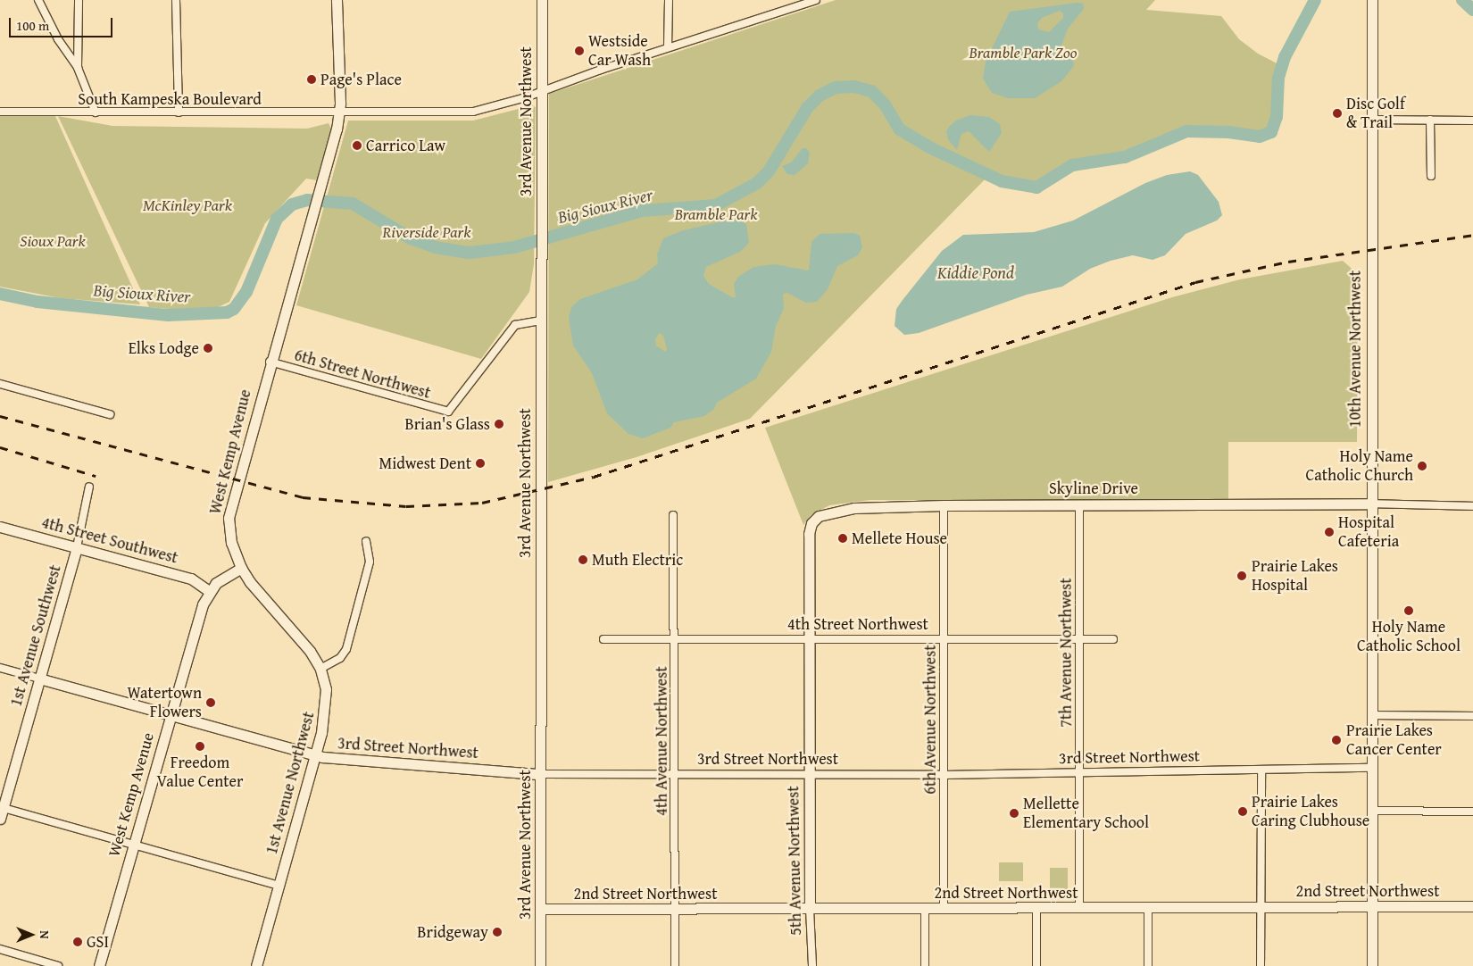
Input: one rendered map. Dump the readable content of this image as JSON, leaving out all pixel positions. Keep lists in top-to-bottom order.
{
  "streets": {
    "street": [
      "South Kampeska Boulevard",
      "3rd Avenue Northwest",
      "10th Avenue Northwest",
      "6th Street Northwest",
      "West Kemp Avenue",
      "Skyline Drive",
      "4th Street Southwest",
      "4th Street Northwest",
      "1st Avenue Southwest",
      "7th Avenue Northwest",
      "6th Avenue Northwest",
      "4th Avenue Northwest",
      "3rd Street Northwest",
      "1st Avenue Northwest",
      "5th Avenue Northwest",
      "2nd Street Northwest"
    ]
  },
  "crossings": [
    ["South Kampeska Boulevard", "3rd Avenue Northwest"],
    ["South Kampeska Boulevard", "West Kemp Avenue"],
    ["3rd Avenue Northwest", "6th Street Northwest"],
    ["3rd Avenue Northwest", "3rd Street Northwest"],
    ["3rd Avenue Northwest", "2nd Street Northwest"],
    ["10th Avenue Northwest", "Skyline Drive"],
    ["10th Avenue Northwest", "3rd Street Northwest"],
    ["10th Avenue Northwest", "2nd Street Northwest"],
    ["6th Street Northwest", "West Kemp Avenue"],
    ["West Kemp Avenue", "4th Street Southwest"],
    ["West Kemp Avenue", "3rd Street Northwest"],
    ["Skyline Drive", "7th Avenue Northwest"],
    ["Skyline Drive", "6th Avenue Northwest"],
    ["Skyline Drive", "5th Avenue Northwest"],
    ["4th Street Southwest", "1st Avenue Southwest"],
    ["4th Street Northwest", "7th Avenue Northwest"],
    ["4th Street Northwest", "6th Avenue Northwest"],
    ["4th Street Northwest", "4th Avenue Northwest"],
    ["4th Street Northwest", "5th Avenue Northwest"],
    ["1st Avenue Southwest", "3rd Street Northwest"],
    ["7th Avenue Northwest", "3rd Street Northwest"],
    ["7th Avenue Northwest", "2nd Street Northwest"],
    ["6th Avenue Northwest", "3rd Street Northwest"],
    ["6th Avenue Northwest", "2nd Street Northwest"],
    ["4th Avenue Northwest", "3rd Street Northwest"],
    ["4th Avenue Northwest", "2nd Street Northwest"],
    ["3rd Street Northwest", "1st Avenue Northwest"],
    ["3rd Street Northwest", "5th Avenue Northwest"],
    ["5th Avenue Northwest", "2nd Street Northwest"]
  ],
  "water": ["Big Sioux River", "Kiddie Pond"],
  "parks": [
    "Bramble Park Zoo",
    "McKinley Park",
    "Bramble Park",
    "Riverside Park",
    "Sioux Park"
  ],
  "places": [
    "Westside Car Wash",
    "Page's Place",
    "Disc Golf & Trail",
    "Carrico Law",
    "Elks Lodge",
    "Brian's Glass",
    "Midwest Dent",
    "Holy Name Catholic Church",
    "Hospital Cafeteria",
    "Mellete House",
    "Muth Electric",
    "Prairie Lakes Hospital",
    "Holy Name Catholic School",
    "Watertown Flowers",
    "Prairie Lakes Cancer Center",
    "Freedom Value Center",
    "Prairie Lakes Caring Clubhouse",
    "Mellette Elementary School",
    "Bridgeway",
    "GSI"
  ],
  "scale_bar": "100 m",
  "north": "right"
}
